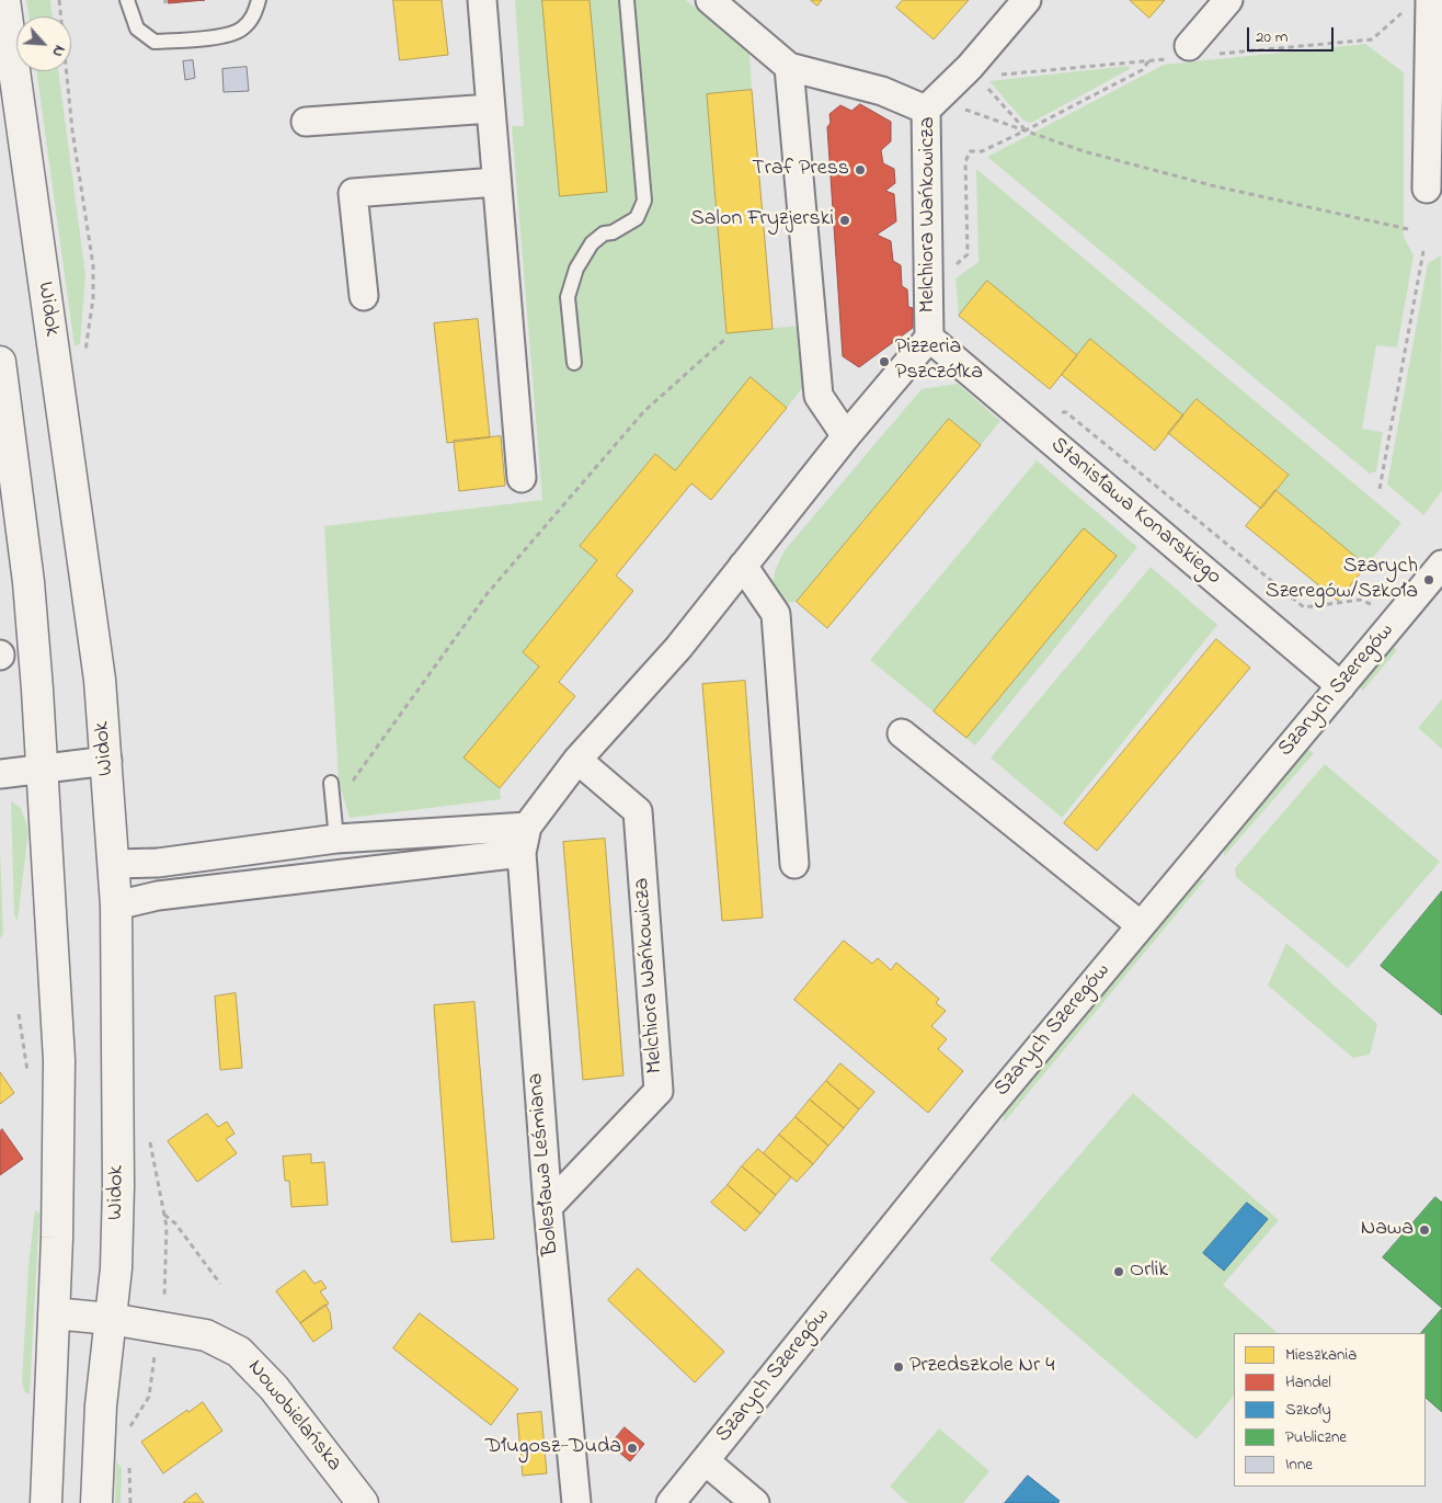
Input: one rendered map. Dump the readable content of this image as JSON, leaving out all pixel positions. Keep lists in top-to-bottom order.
{
  "streets": {
    "main road": ["Widok", "Nowobielańska"],
    "street": [
      "Melchiora Wańkowicza",
      "Stanisława Konarskiego",
      "Szarych Szeregów",
      "Bolesława Leśmiana"
    ]
  },
  "crossings": [
    ["Melchiora Wańkowicza", "Stanisława Konarskiego"],
    ["Melchiora Wańkowicza", "Bolesława Leśmiana"],
    ["Widok", "Nowobielańska"],
    ["Stanisława Konarskiego", "Szarych Szeregów"]
  ],
  "places": [
    "Traf Press",
    "Salon Fryzjerski",
    "Pizzeria Pszczółka",
    "Szarych Szeregów/Szkoła",
    "Nawa",
    "Orlik",
    "Przedszkole Nr 4",
    "Długosz-Duda"
  ],
  "legend": [
    "Mieszkania",
    "Handel",
    "Szkoły",
    "Publiczne",
    "Inne"
  ],
  "scale_bar": "20 m",
  "north": "bottom right"
}
